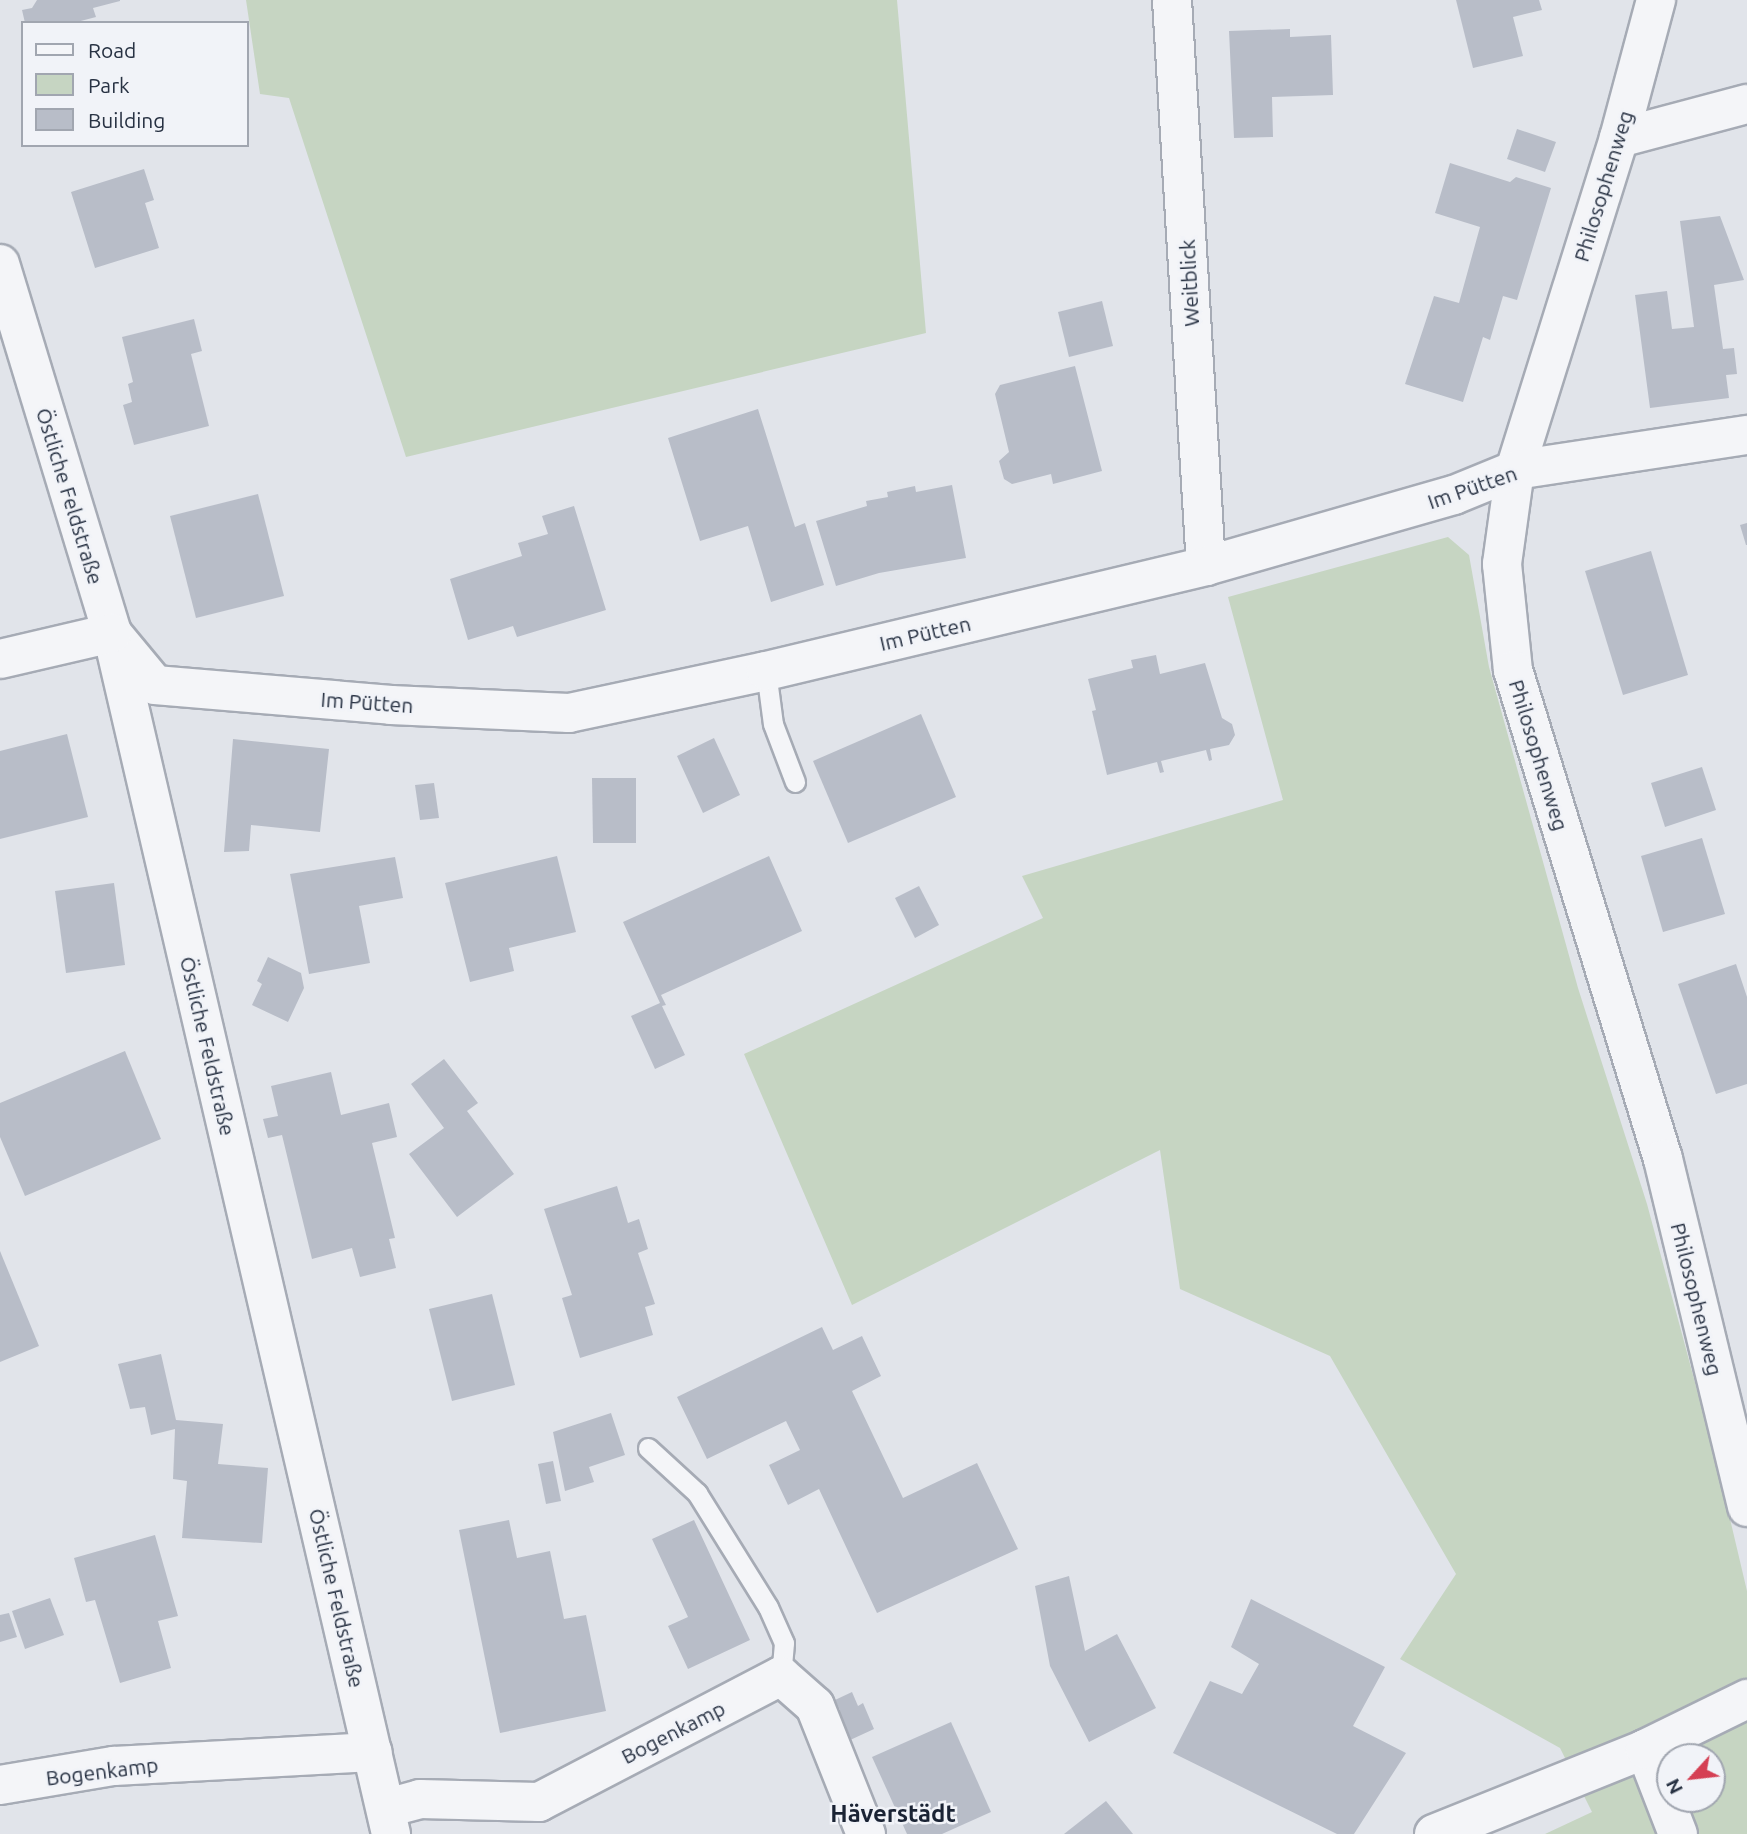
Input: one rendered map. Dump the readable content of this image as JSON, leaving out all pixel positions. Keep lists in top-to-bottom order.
{
  "streets": {
    "street": [
      "Philosophenweg",
      "Weitblick",
      "Im Pütten",
      "Östliche Feldstraße",
      "Bogenkamp"
    ]
  },
  "crossings": [
    ["Philosophenweg", "Im Pütten"],
    ["Weitblick", "Im Pütten"],
    ["Im Pütten", "Östliche Feldstraße"],
    ["Östliche Feldstraße", "Bogenkamp"]
  ],
  "districts": ["Häverstädt"],
  "legend": ["Road", "Park", "Building"],
  "north": "bottom left"
}
